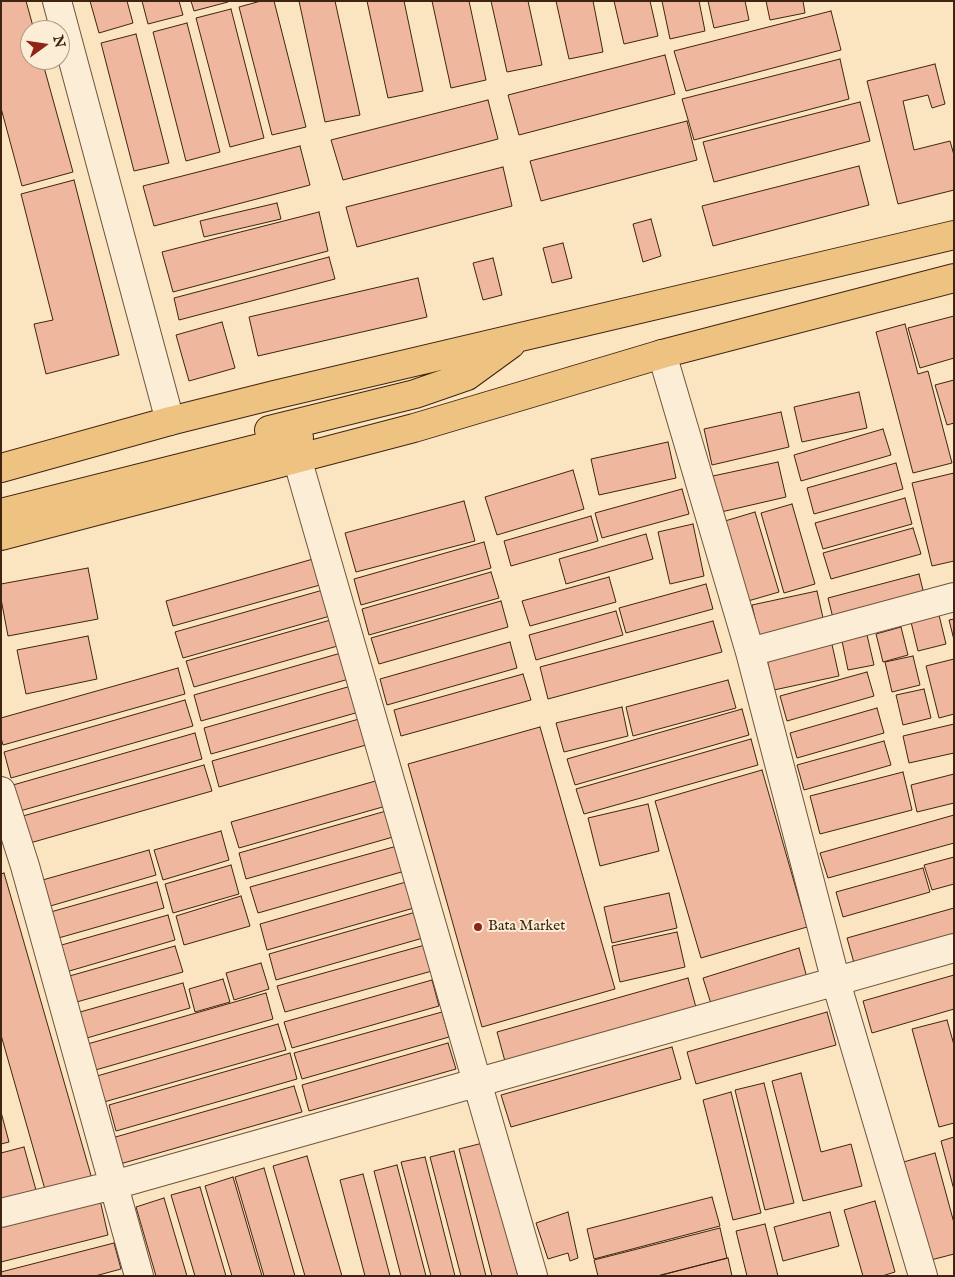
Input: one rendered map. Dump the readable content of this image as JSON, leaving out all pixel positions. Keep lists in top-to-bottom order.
{
  "places": ["Bata Market"],
  "north": "right"
}
